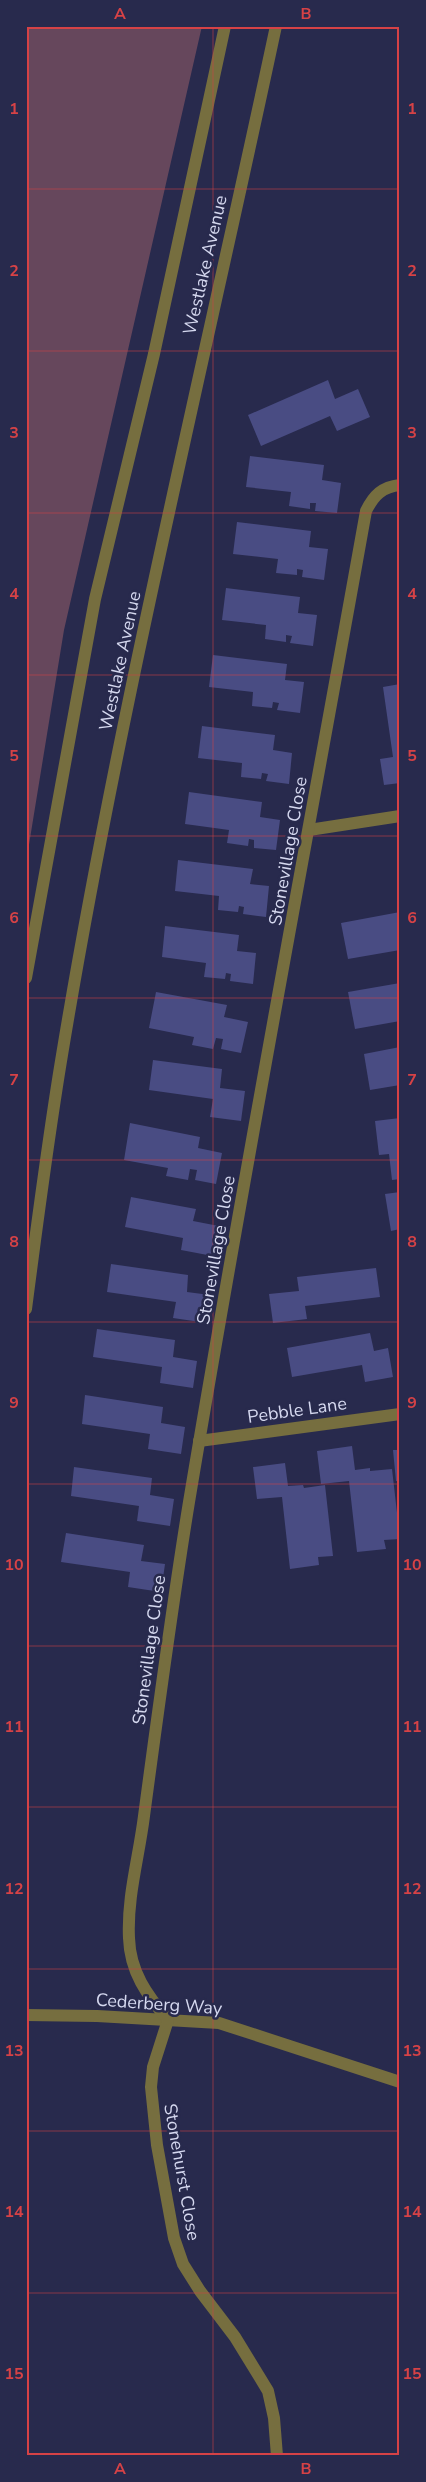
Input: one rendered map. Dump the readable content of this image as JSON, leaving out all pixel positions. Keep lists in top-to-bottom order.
{
  "streets": {
    "street": [
      "Westlake Avenue",
      "Stonevillage Close",
      "Pebble Lane",
      "Cederberg Way",
      "Stonehurst Close"
    ]
  },
  "crossings": [
    ["Stonevillage Close", "Pebble Lane"],
    ["Stonevillage Close", "Cederberg Way"],
    ["Stonevillage Close", "Stonehurst Close"],
    ["Cederberg Way", "Stonehurst Close"]
  ],
  "grid": {
    "columns": ["A", "B"],
    "rows": [
      "1",
      "2",
      "3",
      "4",
      "5",
      "6",
      "7",
      "8",
      "9",
      "10",
      "11",
      "12",
      "13",
      "14",
      "15"
    ]
  }
}
